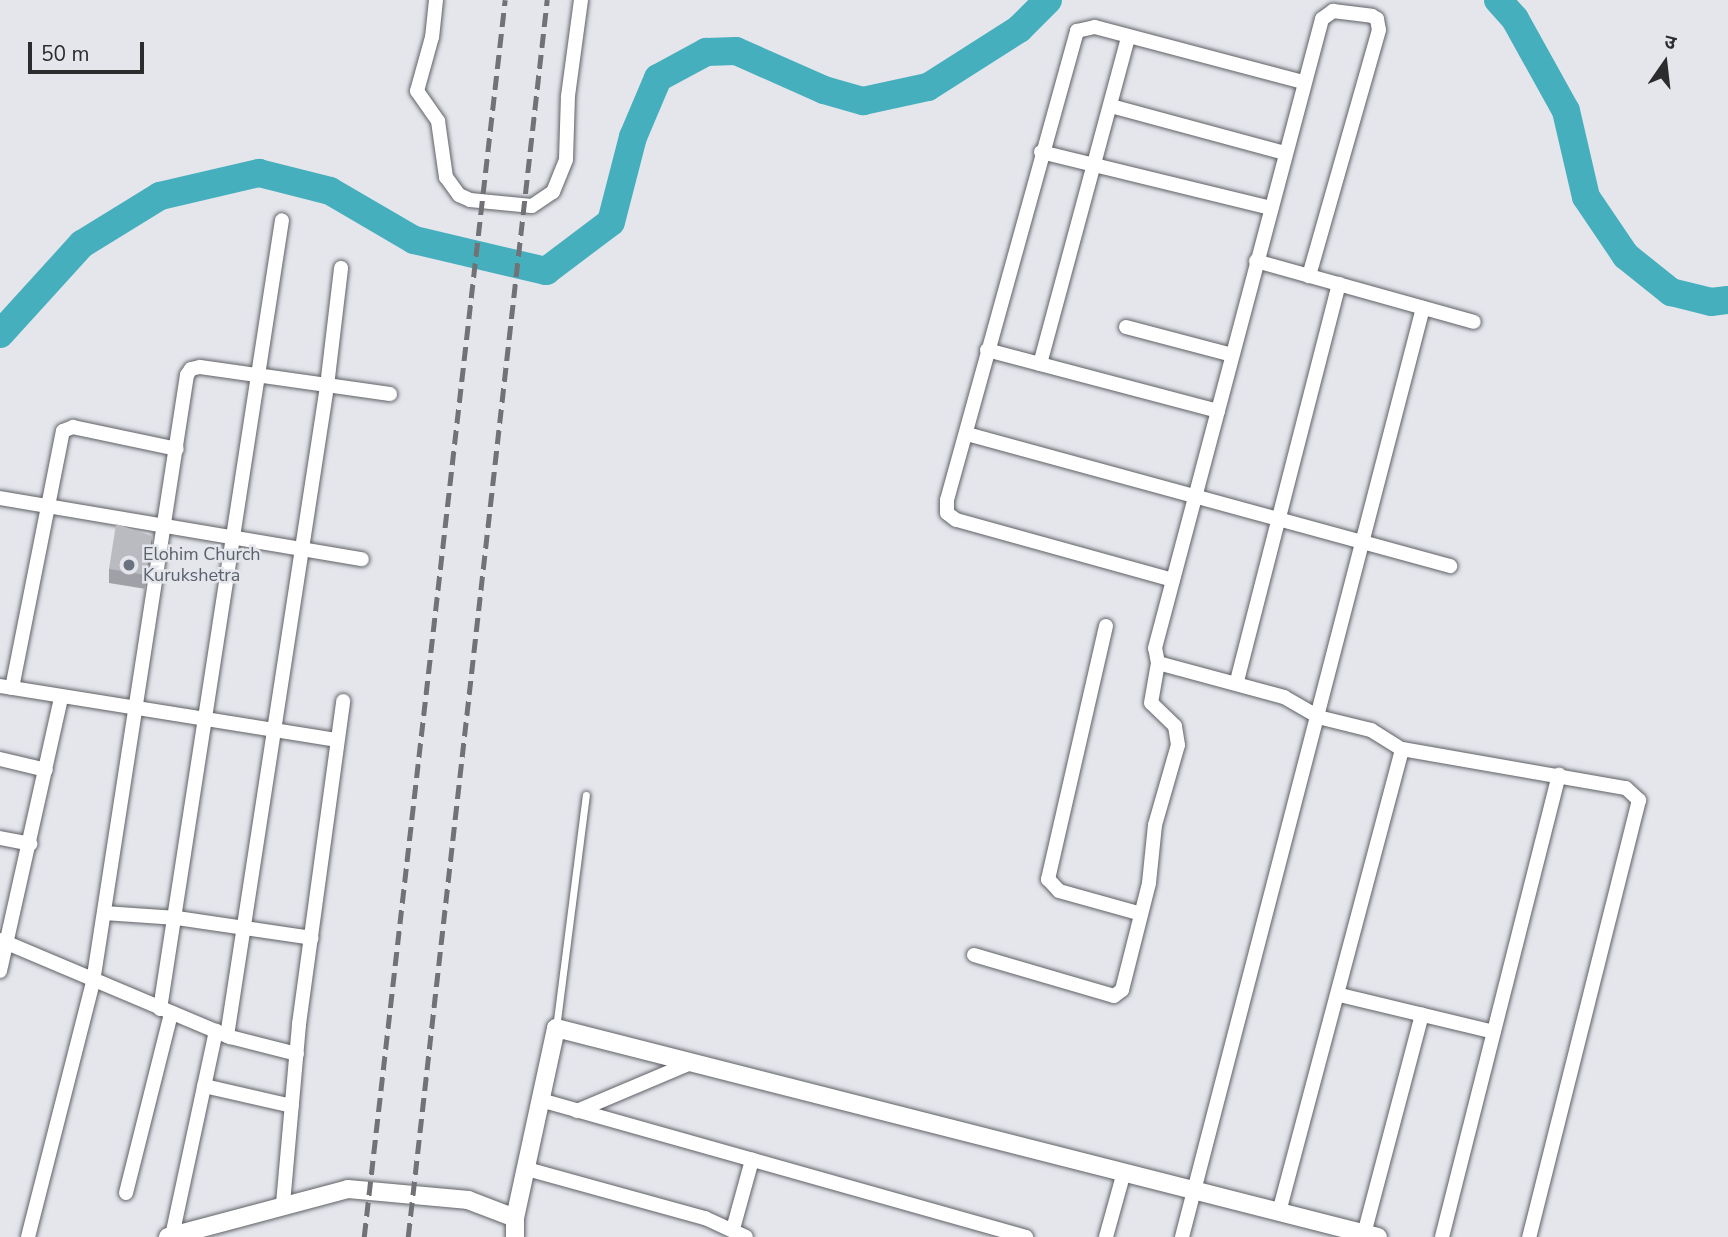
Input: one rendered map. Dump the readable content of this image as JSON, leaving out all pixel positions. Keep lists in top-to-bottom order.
{
  "places": ["Elohim Church Kurukshetra"],
  "scale_bar": "50 m",
  "north": "top"
}
